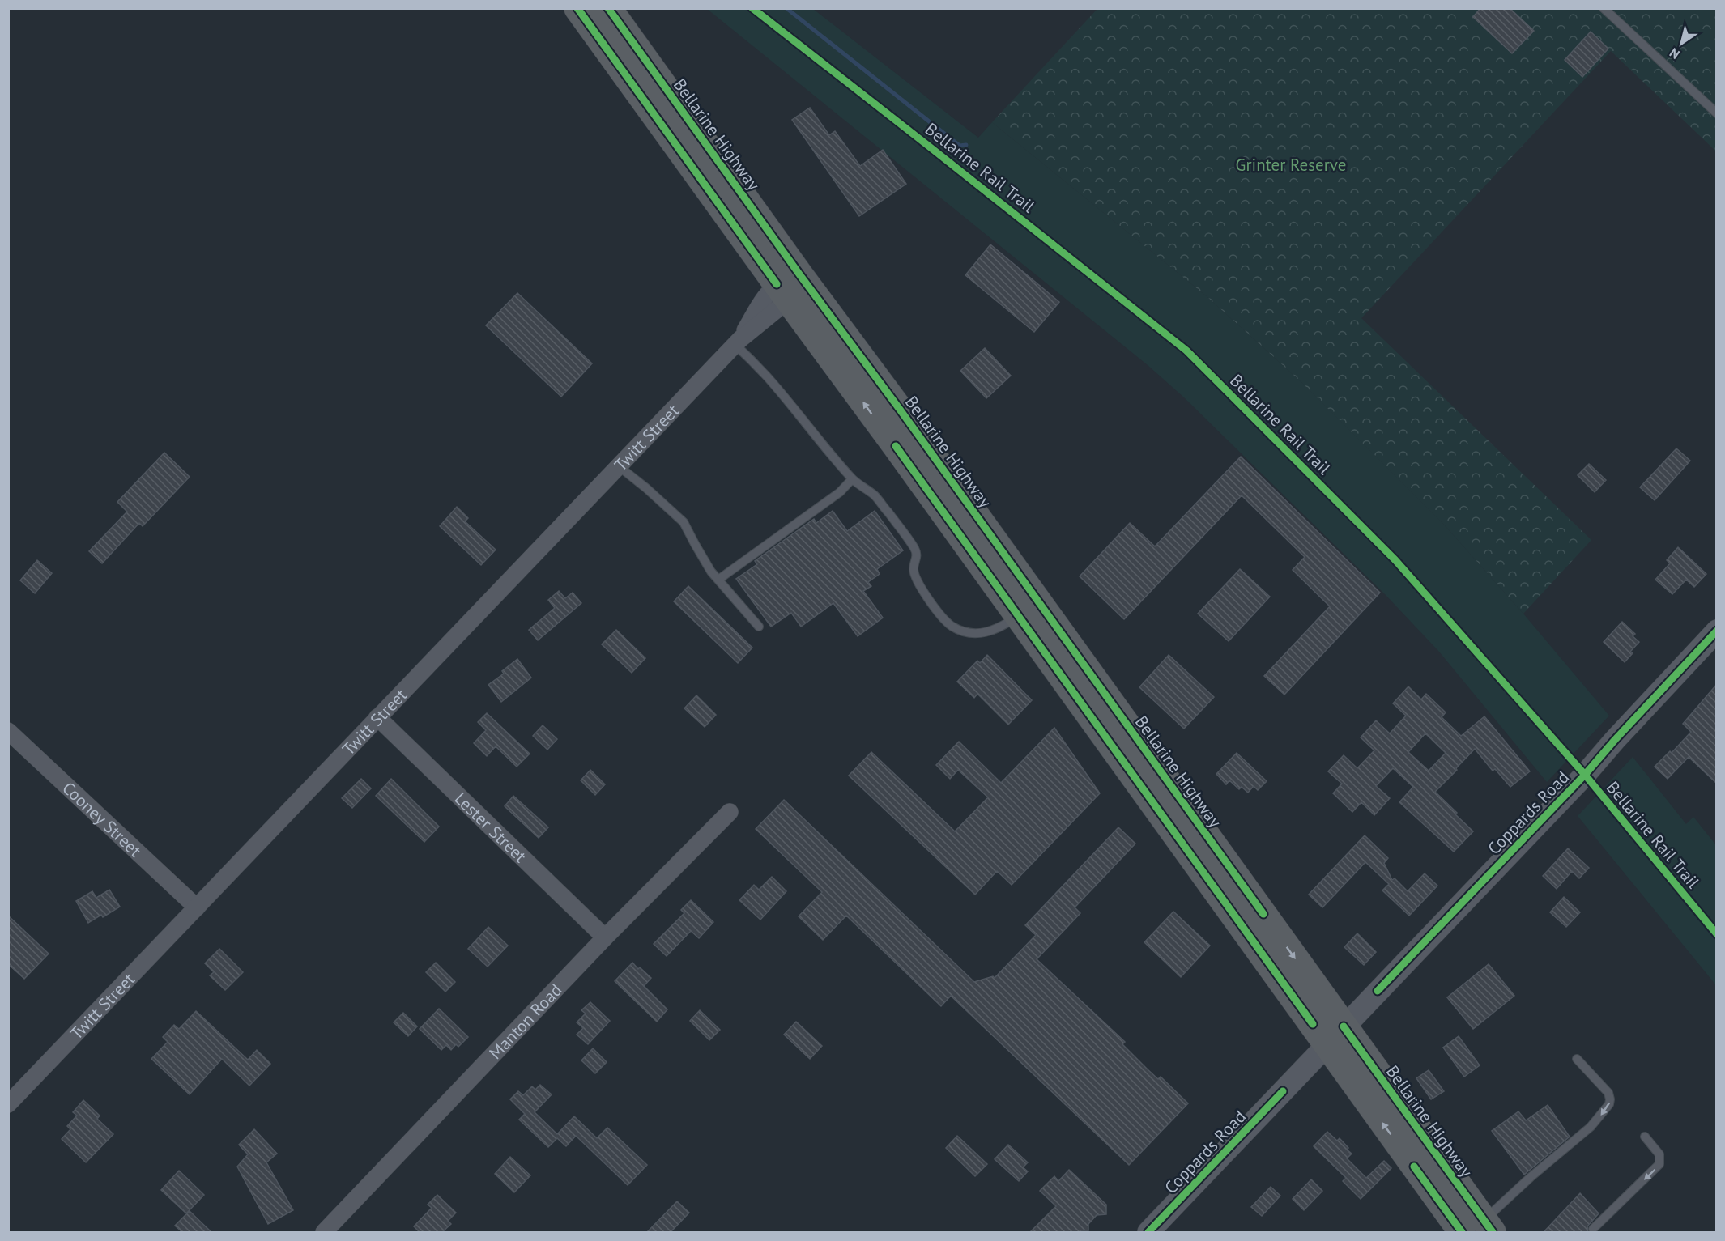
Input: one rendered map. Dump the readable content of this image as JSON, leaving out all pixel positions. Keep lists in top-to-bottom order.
{
  "streets": {
    "highway": ["Bellarine Highway"],
    "street": [
      "Twitt Street",
      "Coppards Road",
      "Cooney Street",
      "Lester Street",
      "Manton Road"
    ],
    "cycle path": ["Bellarine Rail Trail"]
  },
  "crossings": [
    ["Bellarine Highway", "Twitt Street"],
    ["Bellarine Highway", "Coppards Road"],
    ["Twitt Street", "Cooney Street"],
    ["Twitt Street", "Lester Street"],
    ["Lester Street", "Manton Road"]
  ],
  "parks": ["Grinter Reserve"],
  "north": "bottom left"
}
